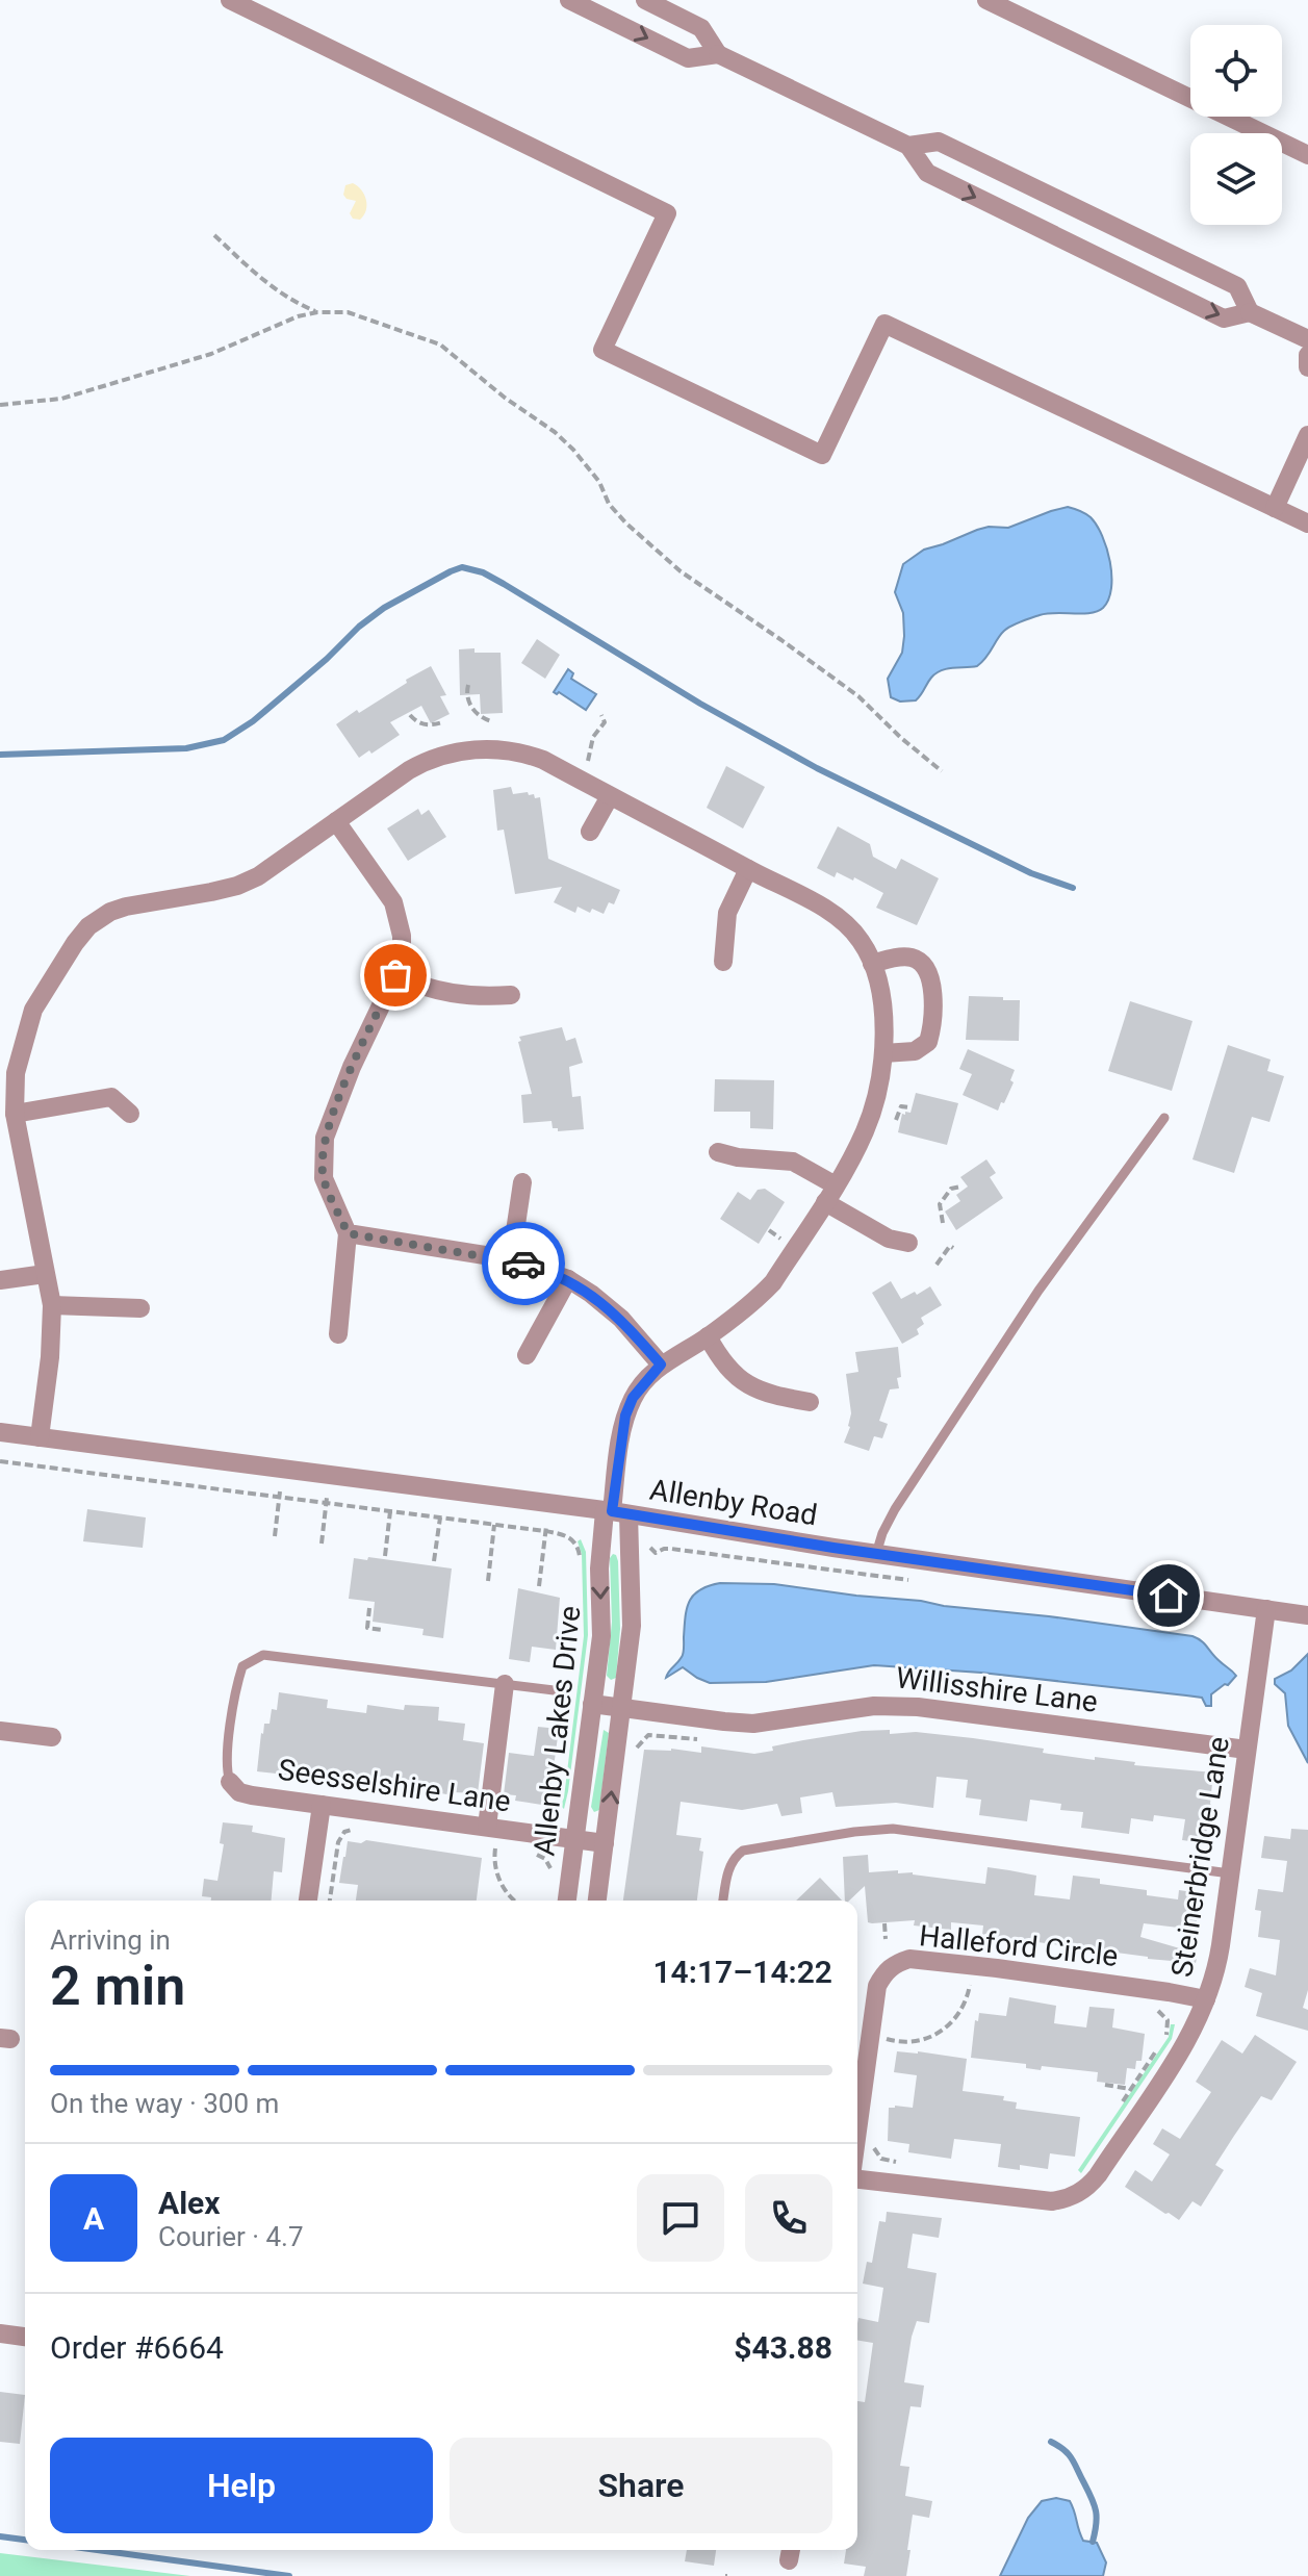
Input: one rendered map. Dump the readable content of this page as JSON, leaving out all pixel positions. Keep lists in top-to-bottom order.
{
  "streets": {
    "street": [
      "Allenby Road",
      "Willisshire Lane",
      "Allenby Lakes Drive",
      "Seesselshire Lane",
      "Steinerbridge Lane",
      "Halleford Circle"
    ]
  },
  "crossings": [
    ["Allenby Road", "Allenby Lakes Drive"],
    ["Allenby Road", "Steinerbridge Lane"],
    ["Willisshire Lane", "Allenby Lakes Drive"],
    ["Willisshire Lane", "Steinerbridge Lane"],
    ["Allenby Lakes Drive", "Seesselshire Lane"],
    ["Steinerbridge Lane", "Halleford Circle"]
  ],
  "page": {
    "heading": ["2 min", "Arriving in", "14:17–14:22"],
    "panel": [
      "Alex",
      "Courier · 4.7",
      "Order #6664",
      "$43.88"
    ],
    "bar": "On the way · 300 m",
    "round": "A",
    "buttons": ["Help", "Share"]
  }
}
